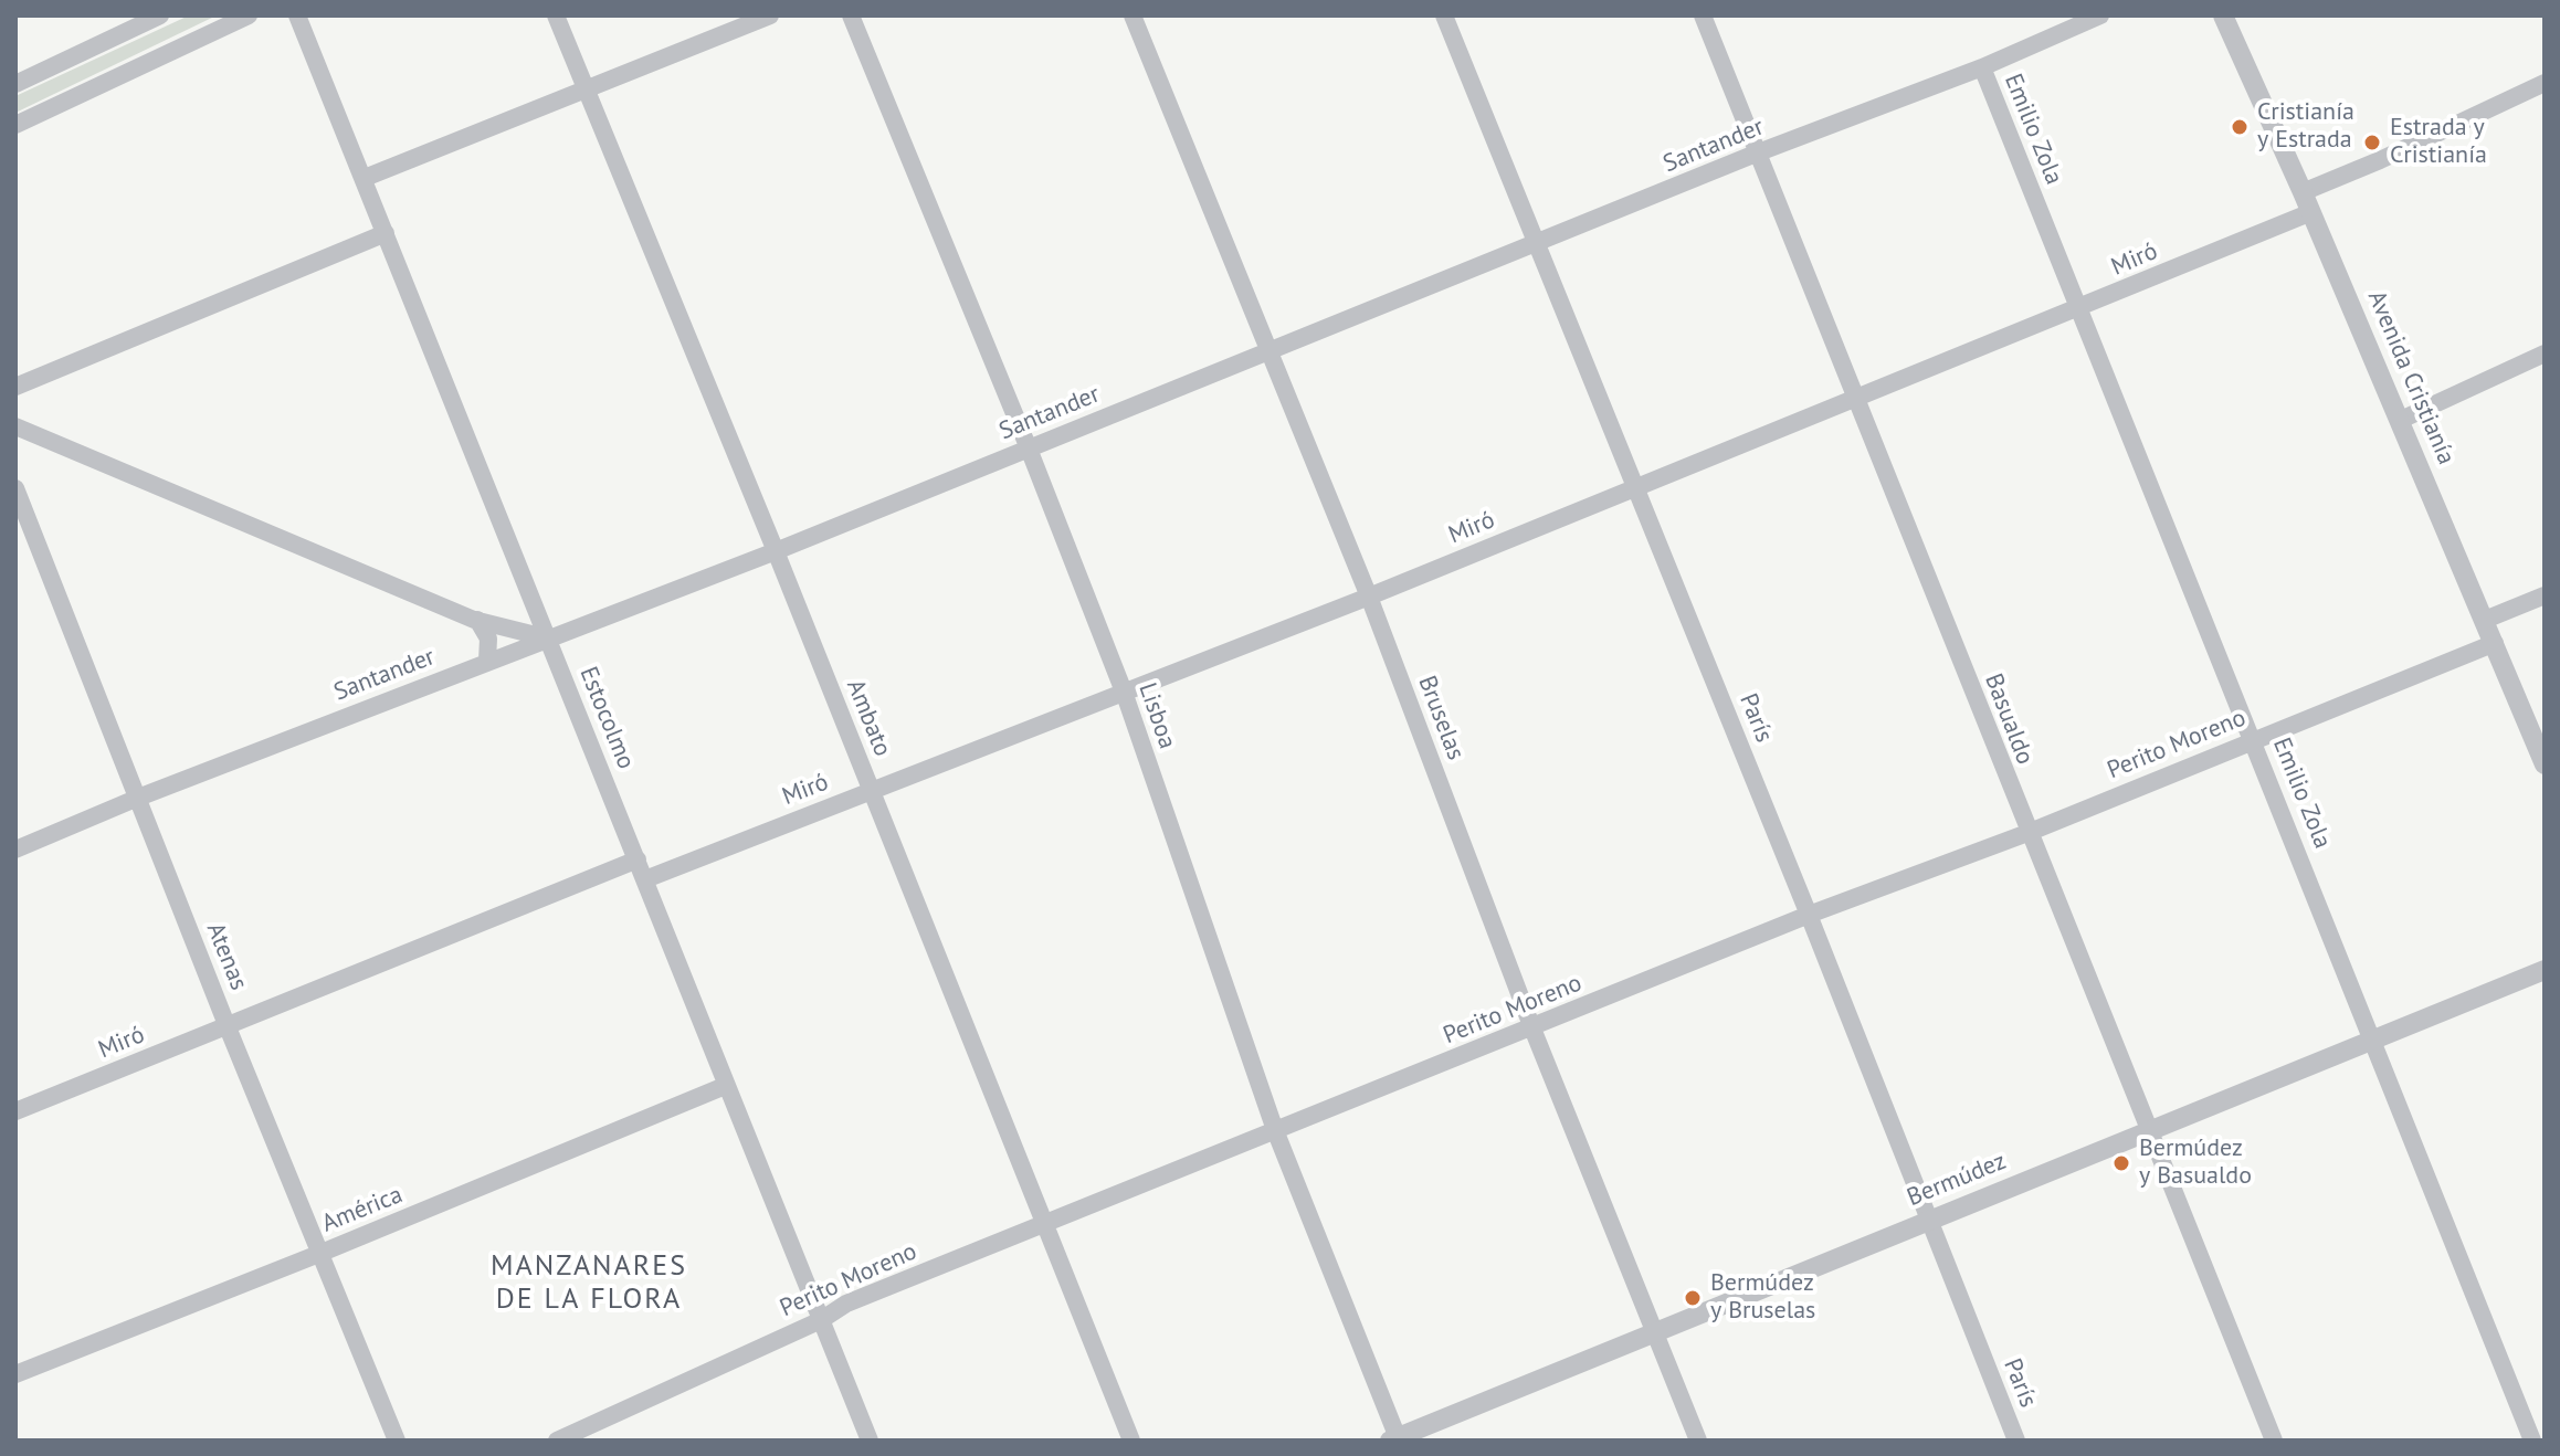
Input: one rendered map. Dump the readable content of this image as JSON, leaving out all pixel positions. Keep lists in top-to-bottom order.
{
  "streets": {
    "street": [
      "Emilio Zola",
      "Santander",
      "Miró",
      "Avenida Cristianía",
      "Lisboa",
      "Estocolmo",
      "Ambato",
      "Bruselas",
      "París",
      "Basualdo",
      "Perito Moreno",
      "Atenas",
      "Bermúdez",
      "América"
    ]
  },
  "crossings": [
    ["Emilio Zola", "Santander"],
    ["Emilio Zola", "Miró"],
    ["Emilio Zola", "Perito Moreno"],
    ["Emilio Zola", "Bermúdez"],
    ["Santander", "Lisboa"],
    ["Santander", "Estocolmo"],
    ["Santander", "Ambato"],
    ["Santander", "Bruselas"],
    ["Santander", "París"],
    ["Santander", "Basualdo"],
    ["Santander", "Atenas"],
    ["Miró", "Avenida Cristianía"],
    ["Miró", "Lisboa"],
    ["Miró", "Estocolmo"],
    ["Miró", "Ambato"],
    ["Miró", "Bruselas"],
    ["Miró", "París"],
    ["Miró", "Basualdo"],
    ["Miró", "Atenas"],
    ["Avenida Cristianía", "Perito Moreno"],
    ["Lisboa", "Perito Moreno"],
    ["Lisboa", "Bermúdez"],
    ["Estocolmo", "Perito Moreno"],
    ["Estocolmo", "América"],
    ["Ambato", "Perito Moreno"],
    ["Bruselas", "Perito Moreno"],
    ["Bruselas", "Bermúdez"],
    ["París", "Perito Moreno"],
    ["París", "Bermúdez"],
    ["Basualdo", "Perito Moreno"],
    ["Basualdo", "Bermúdez"],
    ["Atenas", "América"]
  ],
  "districts": ["MANZANARES DE LA FLORA"],
  "places": [
    "Cristianía y Estrada",
    "Estrada y Cristianía",
    "Bermúdez y Basualdo",
    "Bermúdez y Bruselas"
  ]
}
